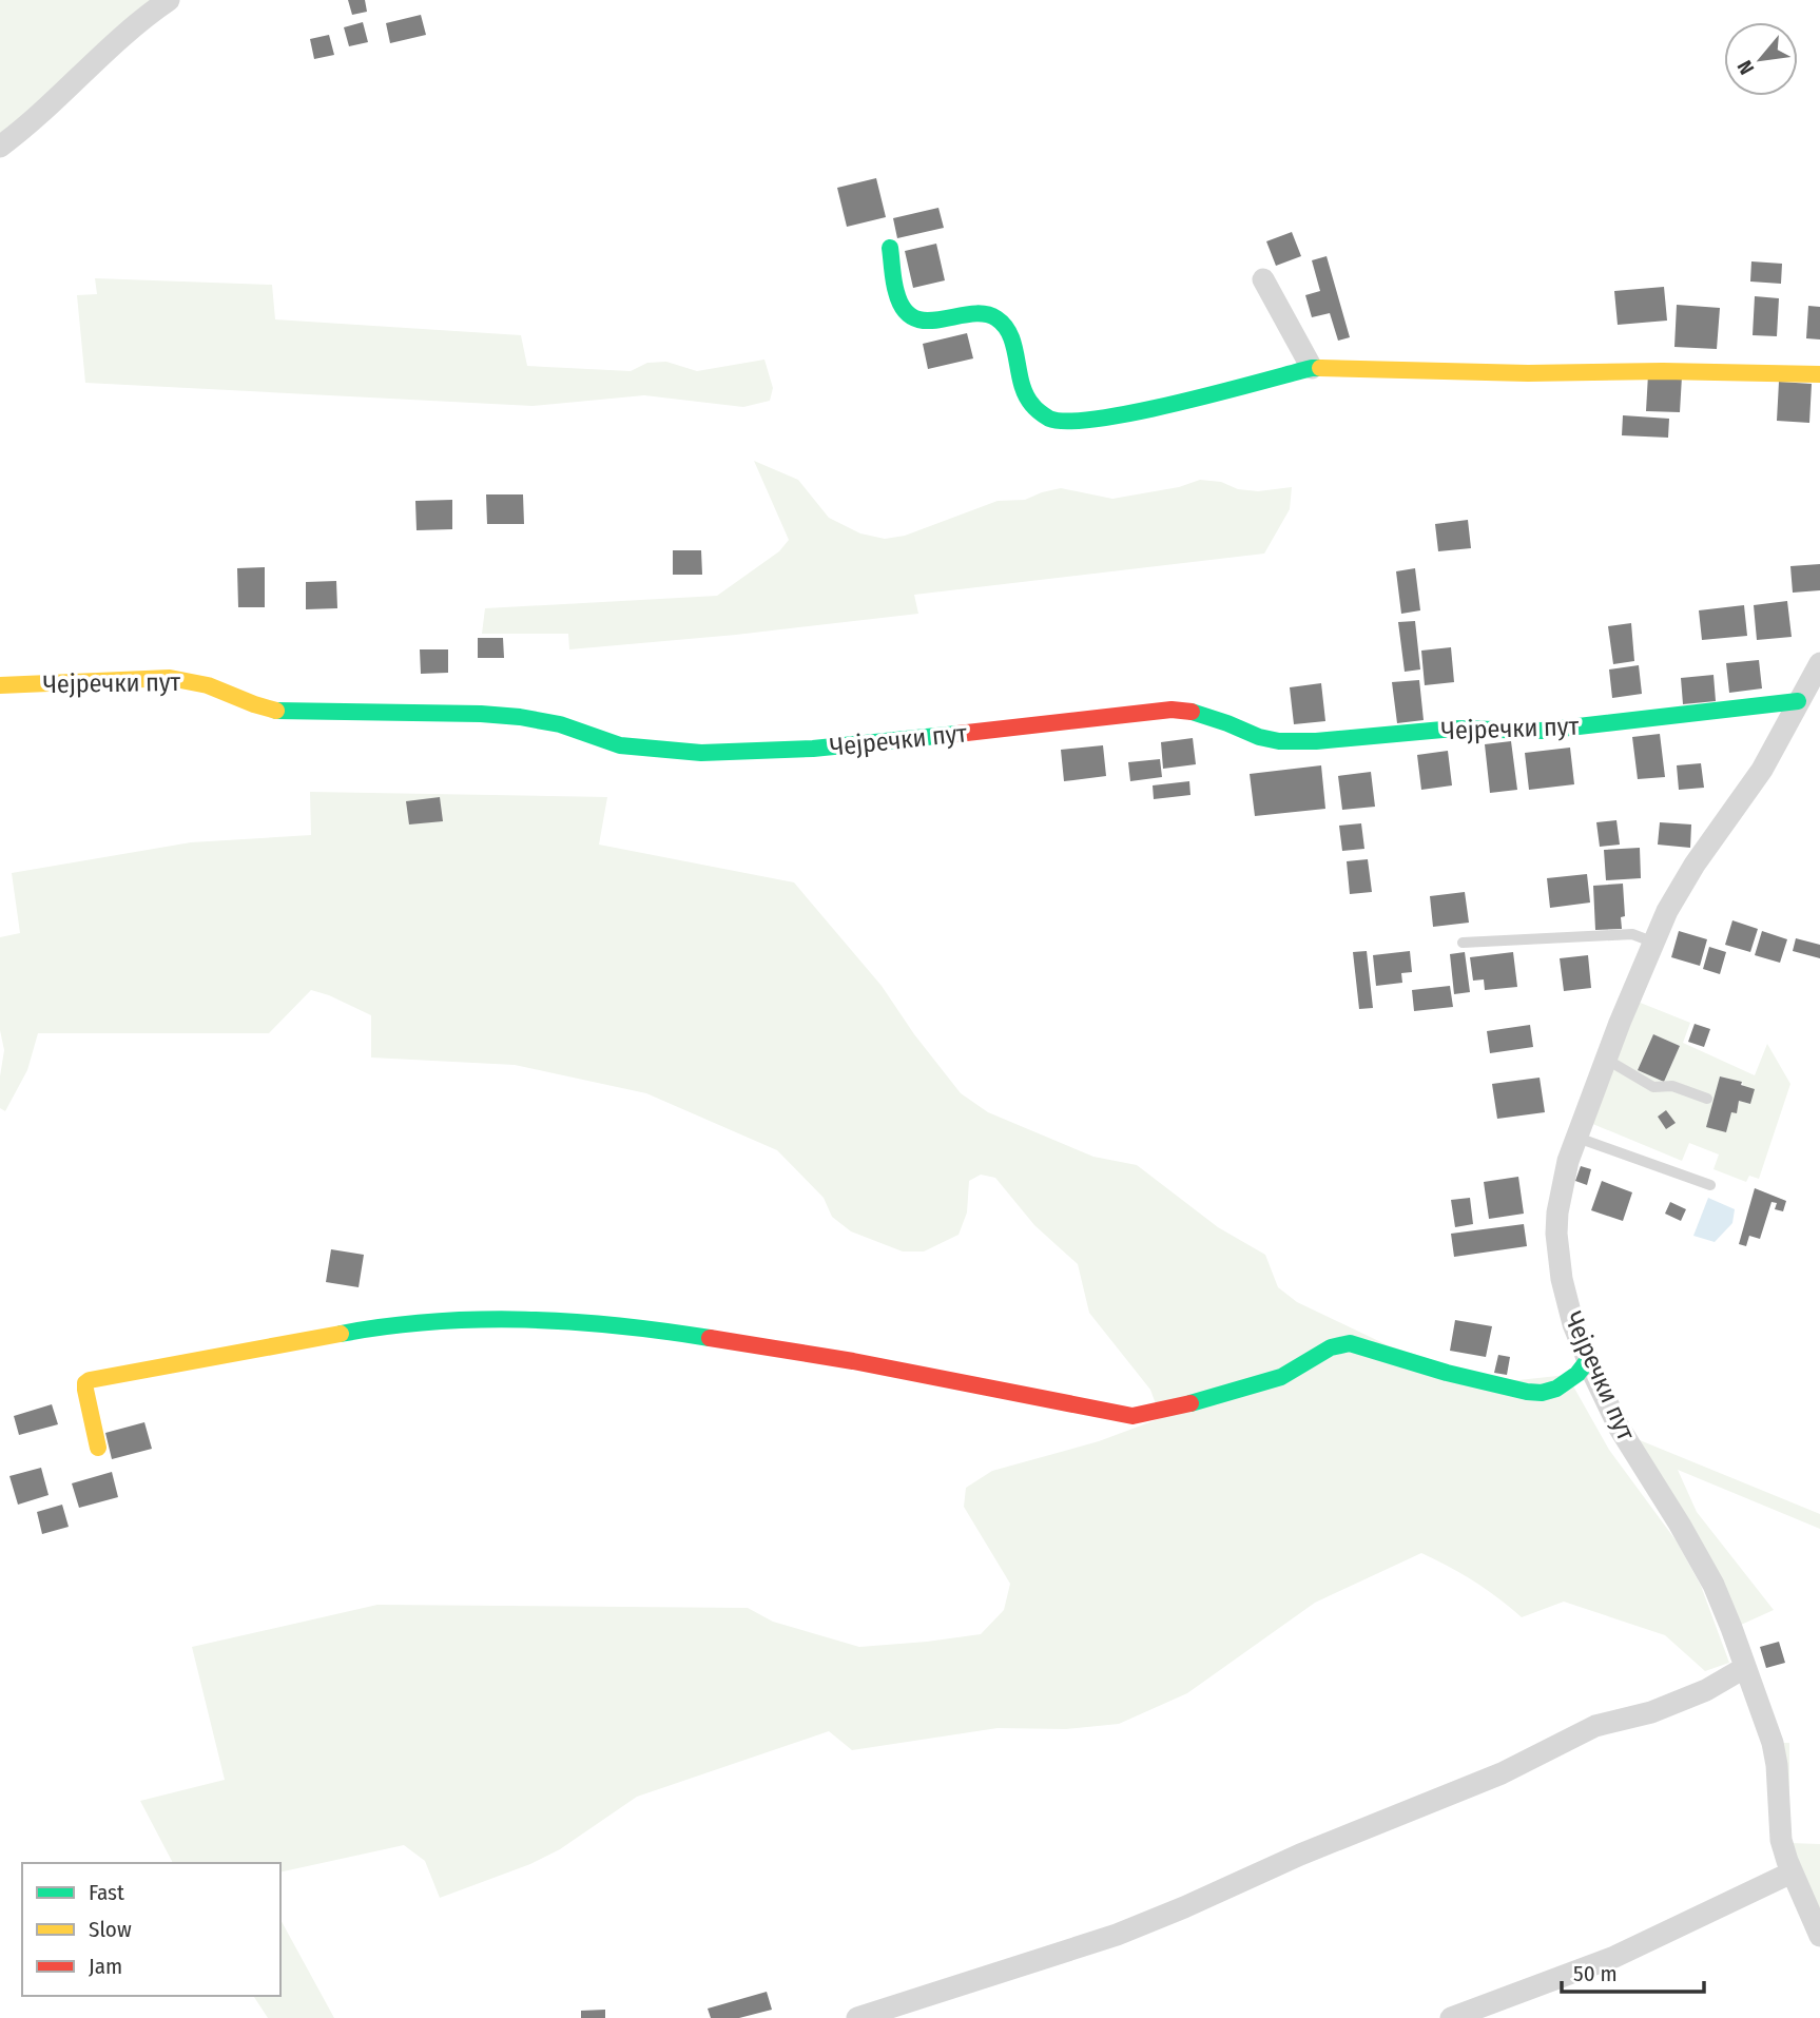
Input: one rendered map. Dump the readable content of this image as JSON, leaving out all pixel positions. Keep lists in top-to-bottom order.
{
  "streets": {
    "street": ["Чејречки пут"]
  },
  "legend": ["Fast", "Slow", "Jam"],
  "scale_bar": "50 m",
  "north": "bottom left"
}
